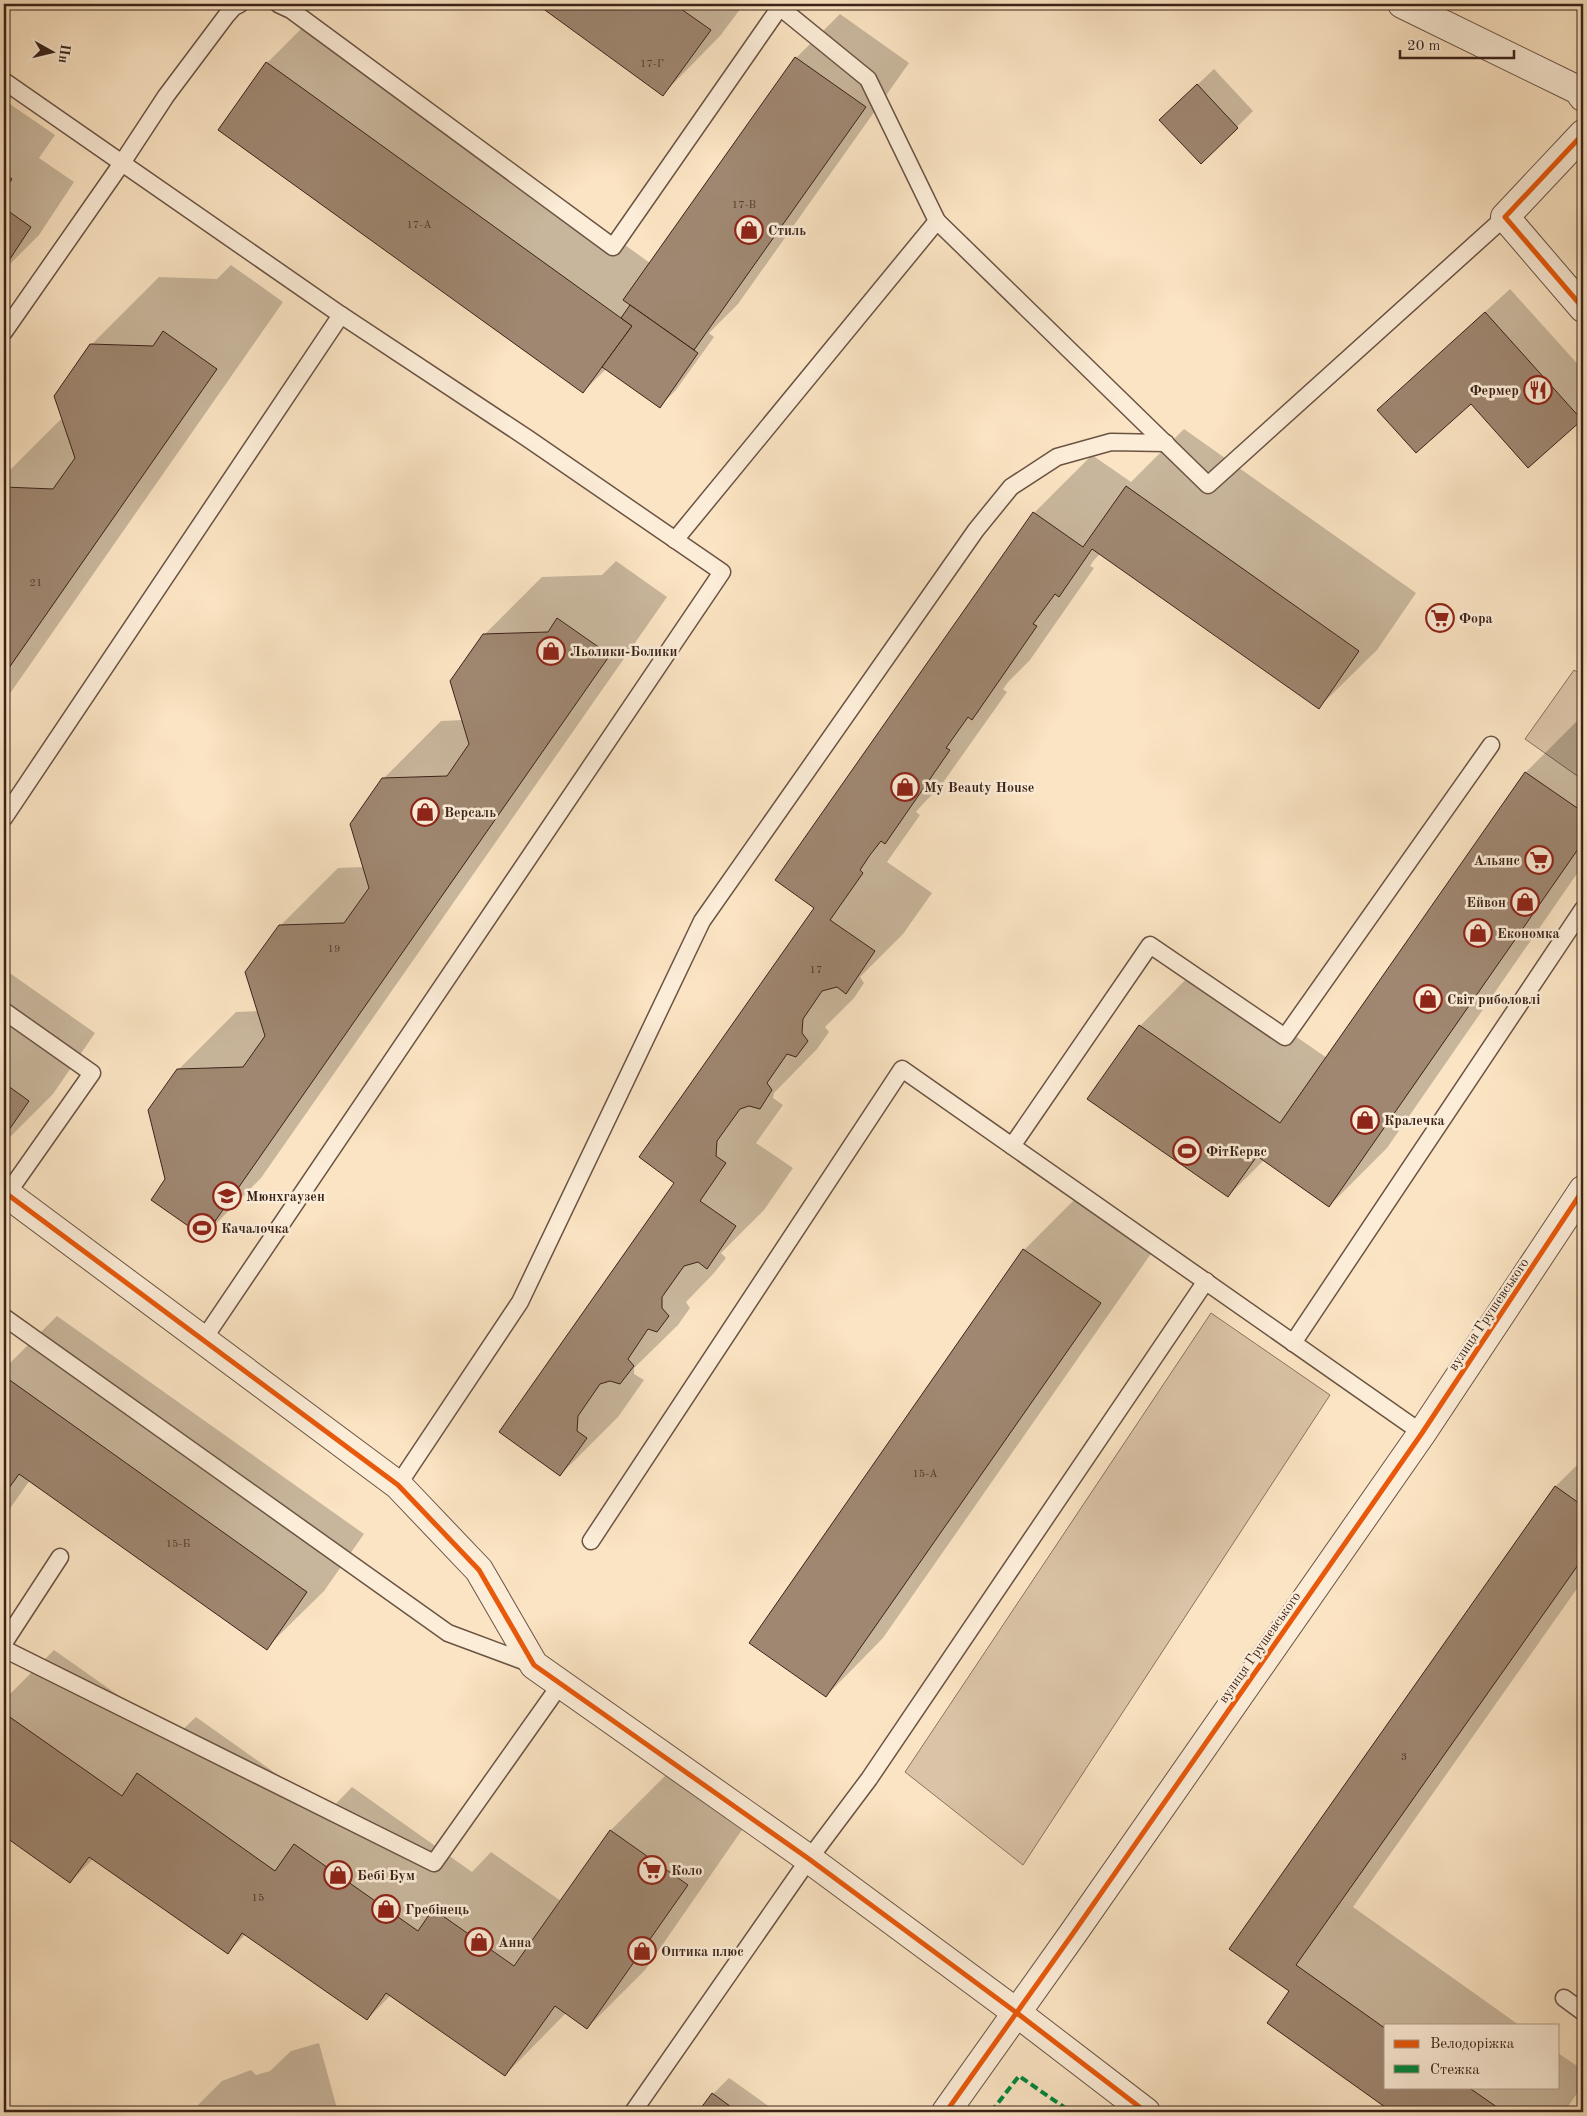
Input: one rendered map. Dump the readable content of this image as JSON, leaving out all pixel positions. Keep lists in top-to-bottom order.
{
  "streets": {
    "street": ["вулиця Грушевського"]
  },
  "places": {
    "shop": [
      "Стиль",
      "Льолики-Болики",
      "My Beauty House",
      "Версаль",
      "Ейвон",
      "Економка",
      "Світ риболовлі",
      "Кралечка",
      "Бебі Бум",
      "Гребінець",
      "Анна",
      "Оптика плюс"
    ],
    "restaurant": ["Фермер"],
    "supermarket": ["Фора", "Альянс", "Коло"],
    "sports": ["ФітКервс", "Качалочка"],
    "school or university": ["Мюнхгаузен"]
  },
  "house_numbers": [
    "17-Г",
    "17-В",
    "17-А",
    "21",
    "19",
    "17",
    "15-А",
    "15-Б",
    "3",
    "15"
  ],
  "legend": ["Велодоріжка", "Стежка"],
  "scale_bar": "20 m",
  "north": "right"
}
